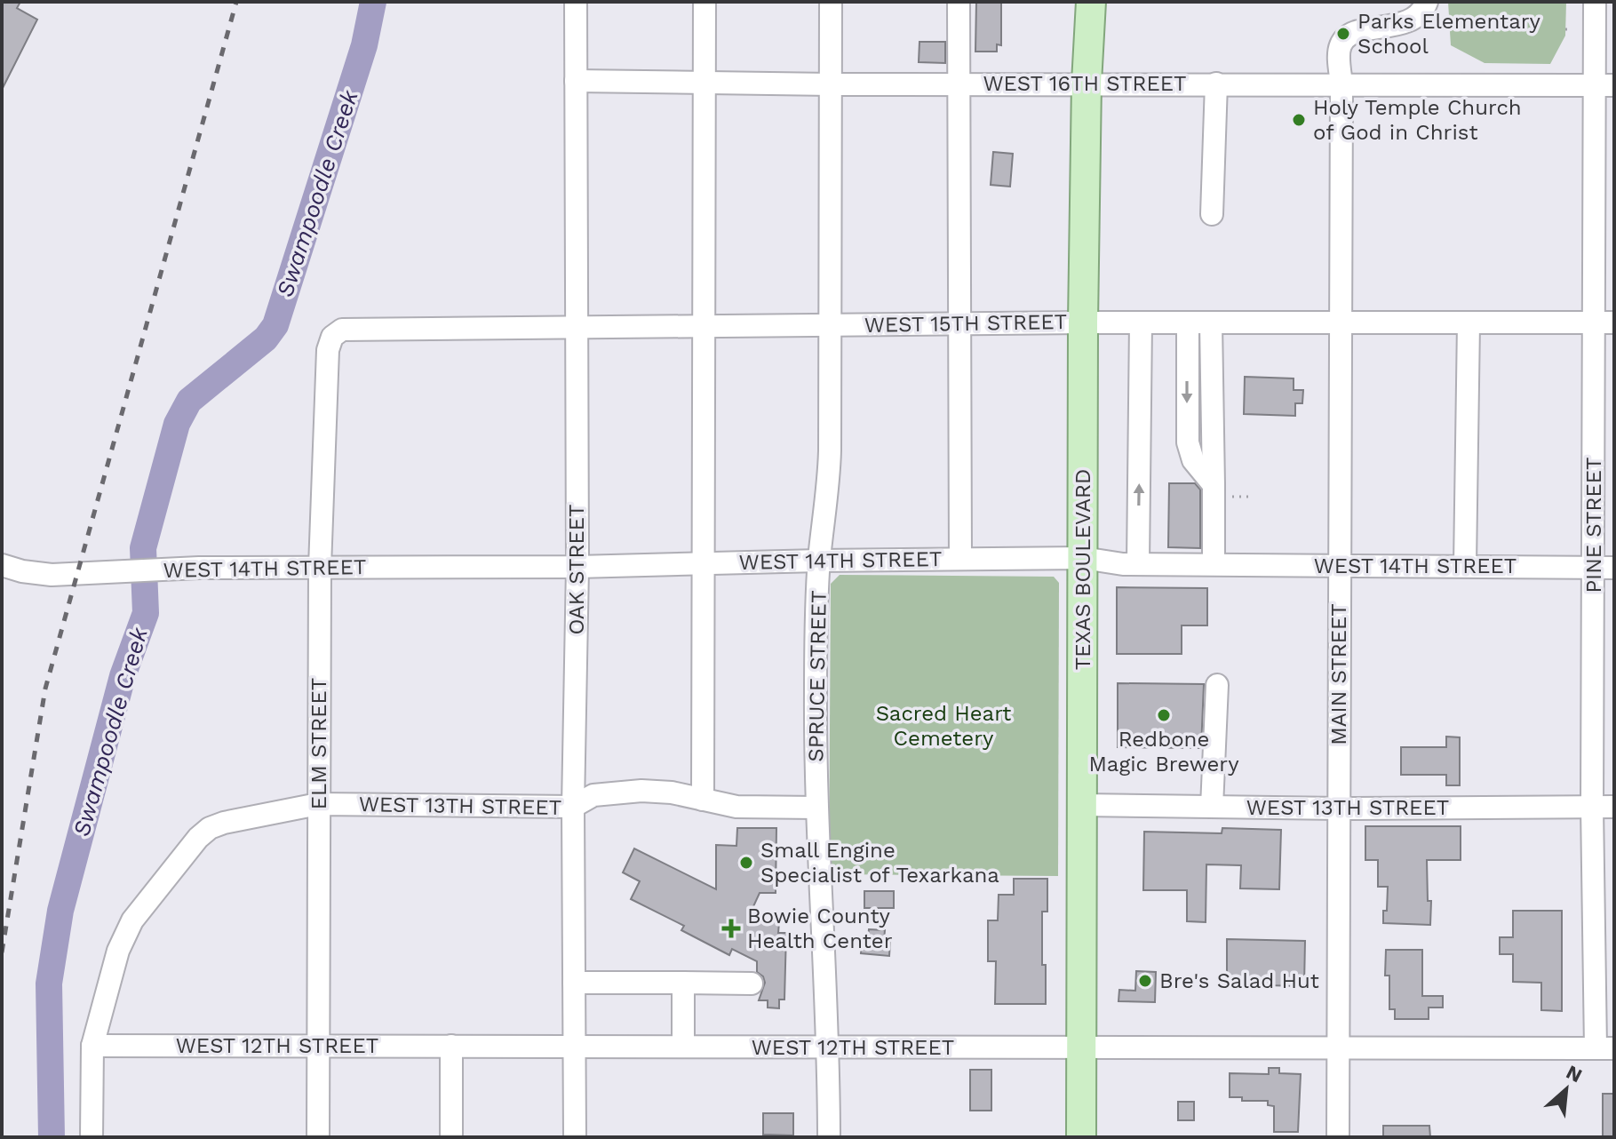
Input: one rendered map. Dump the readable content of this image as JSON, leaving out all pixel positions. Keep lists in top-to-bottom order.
{
  "streets": {
    "main road": ["TEXAS BOULEVARD"],
    "street": [
      "WEST 16TH STREET",
      "WEST 15TH STREET",
      "PINE STREET",
      "WEST 14TH STREET",
      "OAK STREET",
      "MAIN STREET",
      "SPRUCE STREET",
      "ELM STREET",
      "WEST 13TH STREET",
      "WEST 12TH STREET"
    ]
  },
  "crossings": [
    ["WEST 16TH STREET", "PINE STREET"],
    ["WEST 16TH STREET", "OAK STREET"],
    ["WEST 16TH STREET", "TEXAS BOULEVARD"],
    ["WEST 16TH STREET", "MAIN STREET"],
    ["WEST 16TH STREET", "SPRUCE STREET"],
    ["WEST 15TH STREET", "PINE STREET"],
    ["WEST 15TH STREET", "OAK STREET"],
    ["WEST 15TH STREET", "TEXAS BOULEVARD"],
    ["WEST 15TH STREET", "MAIN STREET"],
    ["WEST 15TH STREET", "SPRUCE STREET"],
    ["WEST 15TH STREET", "ELM STREET"],
    ["PINE STREET", "WEST 14TH STREET"],
    ["PINE STREET", "WEST 13TH STREET"],
    ["PINE STREET", "WEST 12TH STREET"],
    ["WEST 14TH STREET", "OAK STREET"],
    ["WEST 14TH STREET", "TEXAS BOULEVARD"],
    ["WEST 14TH STREET", "MAIN STREET"],
    ["WEST 14TH STREET", "SPRUCE STREET"],
    ["WEST 14TH STREET", "ELM STREET"],
    ["OAK STREET", "WEST 13TH STREET"],
    ["OAK STREET", "WEST 12TH STREET"],
    ["TEXAS BOULEVARD", "WEST 13TH STREET"],
    ["TEXAS BOULEVARD", "WEST 12TH STREET"],
    ["MAIN STREET", "WEST 13TH STREET"],
    ["MAIN STREET", "WEST 12TH STREET"],
    ["SPRUCE STREET", "WEST 13TH STREET"],
    ["SPRUCE STREET", "WEST 12TH STREET"],
    ["ELM STREET", "WEST 13TH STREET"],
    ["ELM STREET", "WEST 12TH STREET"],
    ["WEST 13TH STREET", "WEST 12TH STREET"]
  ],
  "water": ["Swampoodle Creek"],
  "parks": ["Sacred Heart Cemetery"],
  "places": {
    "other": [
      "Parks Elementary School",
      "Holy Temple Church of God in Christ",
      "Redbone Magic Brewery",
      "Small Engine Specialist of Texarkana",
      "Bre's Salad Hut"
    ],
    "health": ["Bowie County Health Center"]
  },
  "north": "top right"
}
